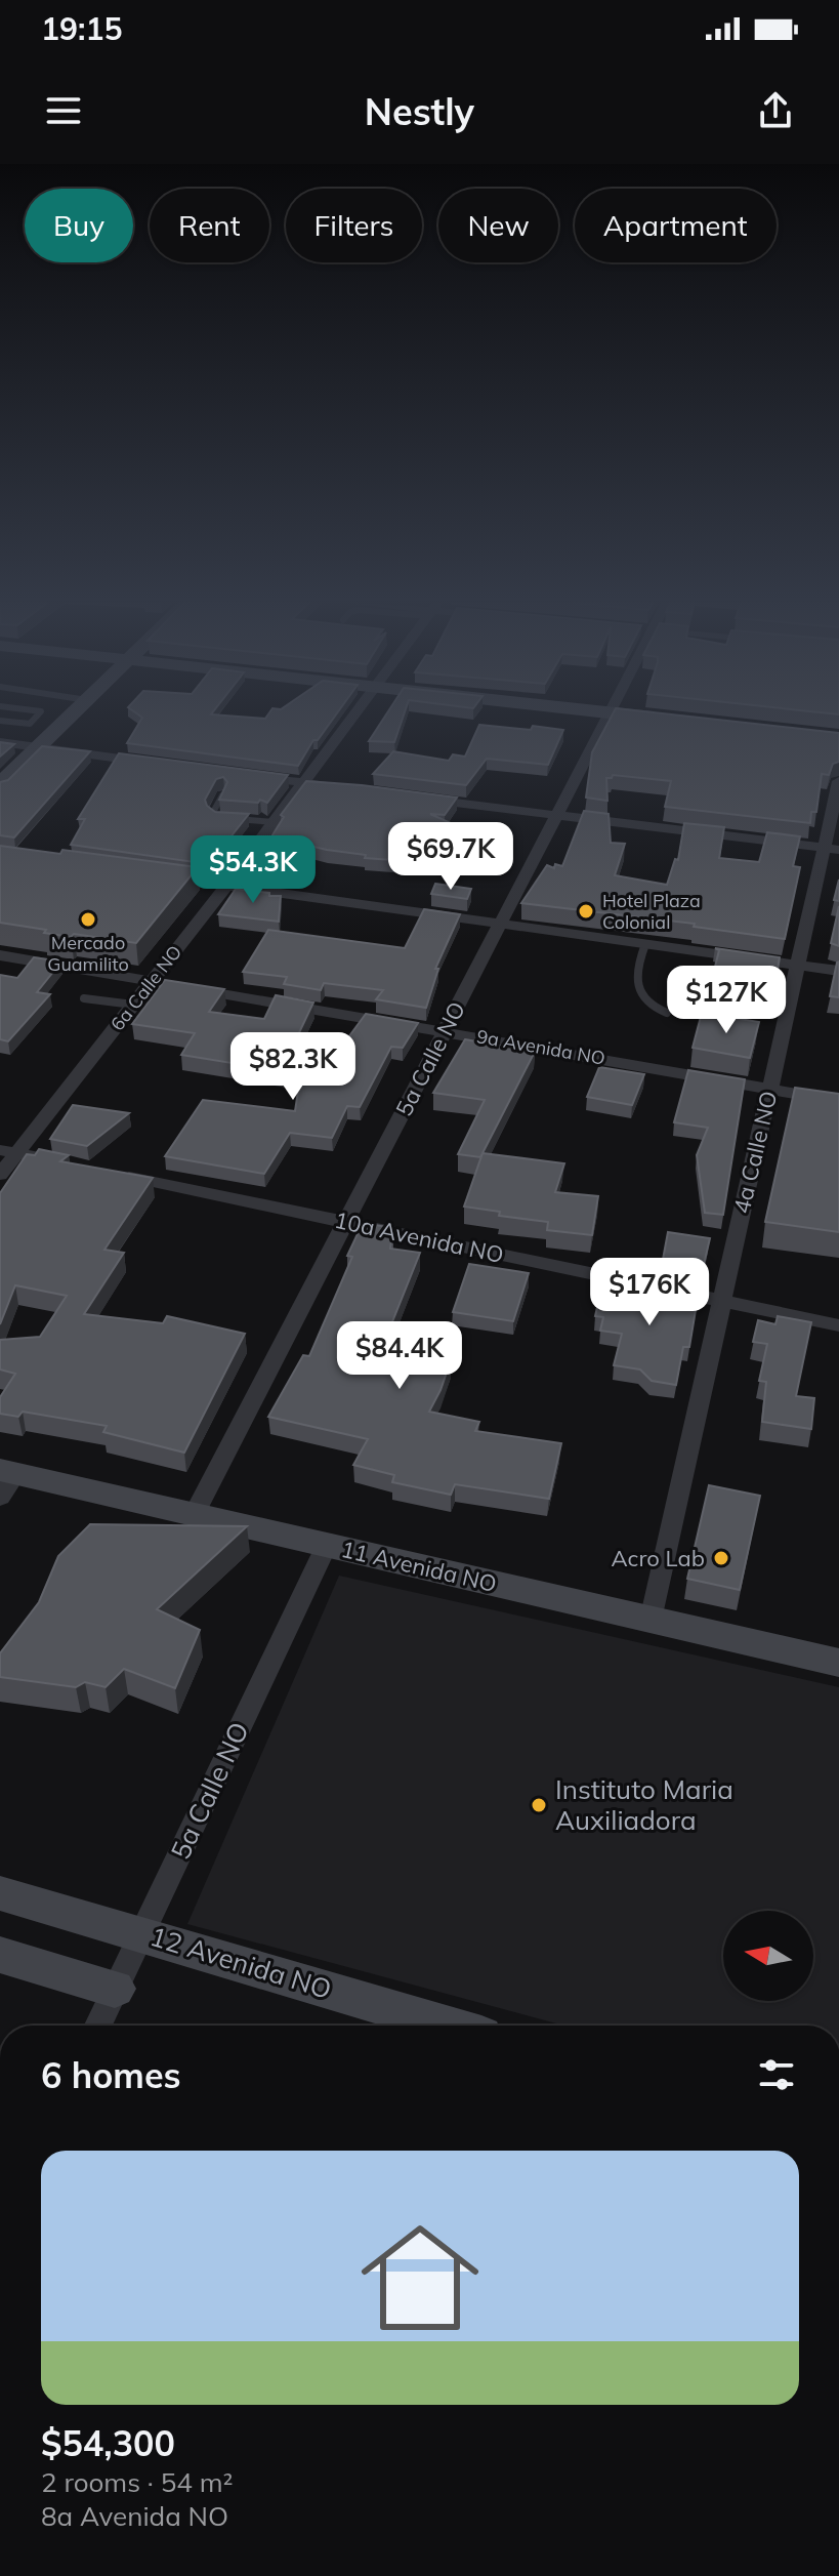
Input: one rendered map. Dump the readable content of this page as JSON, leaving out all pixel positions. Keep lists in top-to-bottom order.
{
  "streets": {
    "street": [
      "6a Calle NO",
      "9a Avenida NO",
      "5a Calle NO",
      "4a Calle NO",
      "10a Avenida NO",
      "11 Avenida NO",
      "12 Avenida NO"
    ]
  },
  "crossings": [
    ["6a Calle NO", "9a Avenida NO"],
    ["9a Avenida NO", "5a Calle NO"],
    ["9a Avenida NO", "4a Calle NO"],
    ["5a Calle NO", "10a Avenida NO"],
    ["5a Calle NO", "11 Avenida NO"],
    ["5a Calle NO", "12 Avenida NO"],
    ["4a Calle NO", "10a Avenida NO"],
    ["4a Calle NO", "11 Avenida NO"]
  ],
  "places": [
    "Hotel Plaza Colonial",
    "Mercado Guamilito",
    "Acro Lab",
    "Instituto Maria Auxiliadora"
  ],
  "north": "left",
  "page": {
    "status": "19:15",
    "header": "Nestly",
    "chip": [
      "Buy",
      "Rent",
      "Filters",
      "New",
      "Apartment"
    ],
    "price": [
      "$69.7K",
      "$54.3K",
      "$127K",
      "$82.3K",
      "$176K",
      "$84.4K"
    ],
    "heading": "6 homes",
    "list": [
      {
        "name": "$54,300",
        "note": "2 rooms · 54 m² · 8a Avenida NO"
      }
    ]
  }
}
